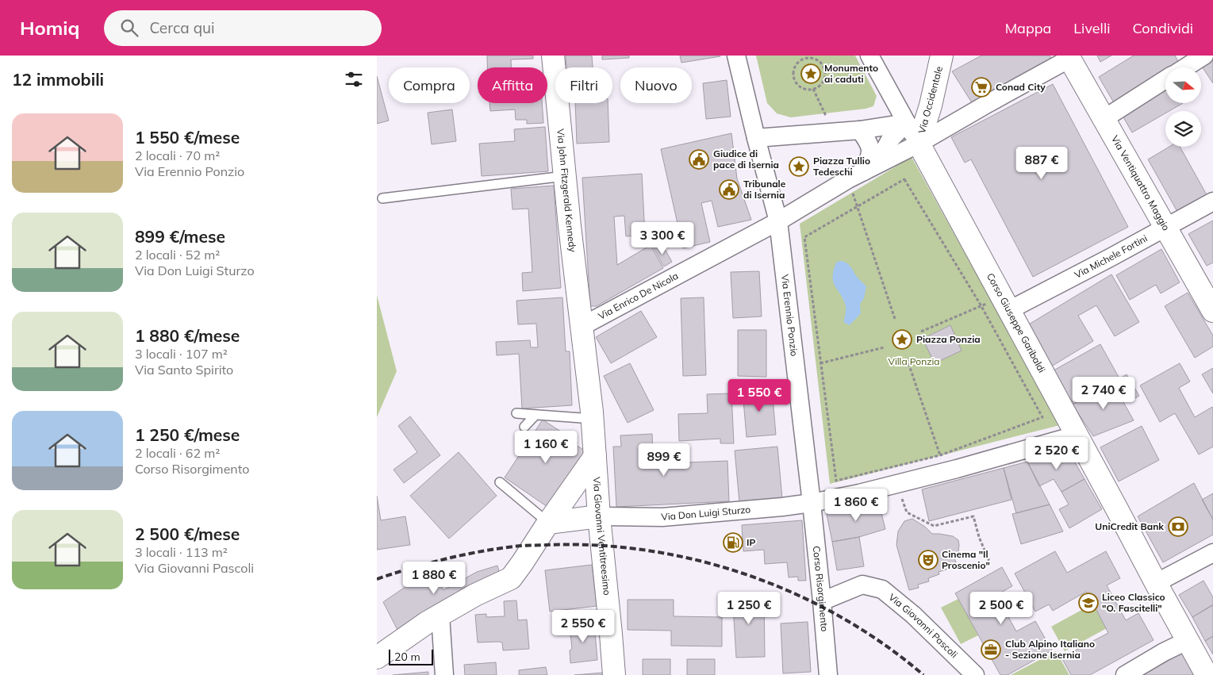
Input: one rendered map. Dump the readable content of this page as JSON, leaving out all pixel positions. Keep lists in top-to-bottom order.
{
  "streets": {
    "main road": [
      "Via Occidentale",
      "Via Ventiquattro Maggio",
      "Via John Fitzgerald Kennedy",
      "Corso Giuseppe Garibaldi",
      "Via Giovanni Ventitreesimo"
    ],
    "street": [
      "Via Michele Fortini",
      "Via Enrico De Nicola",
      "Via Erennio Ponzio",
      "Via Don Luigi Sturzo",
      "Corso Risorgimento",
      "Via Giovanni Pascoli"
    ]
  },
  "crossings": [
    ["Via Occidentale", "Corso Giuseppe Garibaldi"],
    ["Via Ventiquattro Maggio", "Via Michele Fortini"],
    ["Via John Fitzgerald Kennedy", "Via Enrico De Nicola"],
    ["Via John Fitzgerald Kennedy", "Via Giovanni Ventitreesimo"],
    ["Via Michele Fortini", "Corso Giuseppe Garibaldi"],
    ["Via Enrico De Nicola", "Via Erennio Ponzio"],
    ["Via Enrico De Nicola", "Via Giovanni Ventitreesimo"],
    ["Via Erennio Ponzio", "Via Don Luigi Sturzo"],
    ["Via Erennio Ponzio", "Corso Risorgimento"],
    ["Corso Giuseppe Garibaldi", "Via Don Luigi Sturzo"],
    ["Via Don Luigi Sturzo", "Via Giovanni Ventitreesimo"],
    ["Via Don Luigi Sturzo", "Corso Risorgimento"],
    ["Corso Risorgimento", "Via Giovanni Pascoli"]
  ],
  "parks": ["Villa Ponzia"],
  "places": {
    "place": ["Monumento ai caduti", "Piazza Tullio Tedeschi", "Piazza Ponzia"],
    "supermarket": ["Conad City"],
    "public building": ["Giudice di pace di Isernia", "Tribunale di Isernia"],
    "bank": ["UniCredit Bank"],
    "fuel station": ["IP"],
    "theatre": ["Cinema \"Il Proscenio\""],
    "school or university": ["Liceo Classico \"O. Fascitelli\""],
    "office": ["Club Alpino Italiano - Sezione Isernia"]
  },
  "scale_bar": "20 m",
  "north": "right",
  "page": {
    "header": "Homiq",
    "search": "Cerca qui",
    "nav": ["Mappa", "Livelli", "Condividi"],
    "heading": "12 immobili",
    "chip": [
      "Compra",
      "Affitta",
      "Filtri",
      "Nuovo"
    ],
    "list": [
      {
        "name": "1 550 €/mese",
        "note": "2 locali · 70 m² · Via Erennio Ponzio"
      },
      {
        "name": "899 €/mese",
        "note": "2 locali · 52 m² · Via Don Luigi Sturzo"
      },
      {
        "name": "1 880 €/mese",
        "note": "3 locali · 107 m² · Via Santo Spirito"
      },
      {
        "name": "1 250 €/mese",
        "note": "2 locali · 62 m² · Corso Risorgimento"
      },
      {
        "name": "2 500 €/mese",
        "note": "3 locali · 113 m² · Via Giovanni Pascoli"
      }
    ],
    "price": [
      "887 €",
      "3 300 €",
      "2 740 €",
      "1 550 €",
      "1 160 €",
      "2 520 €",
      "899 €",
      "1 860 €",
      "1 880 €",
      "1 250 €",
      "2 500 €",
      "2 550 €"
    ],
    "scale": "20 m"
  }
}
